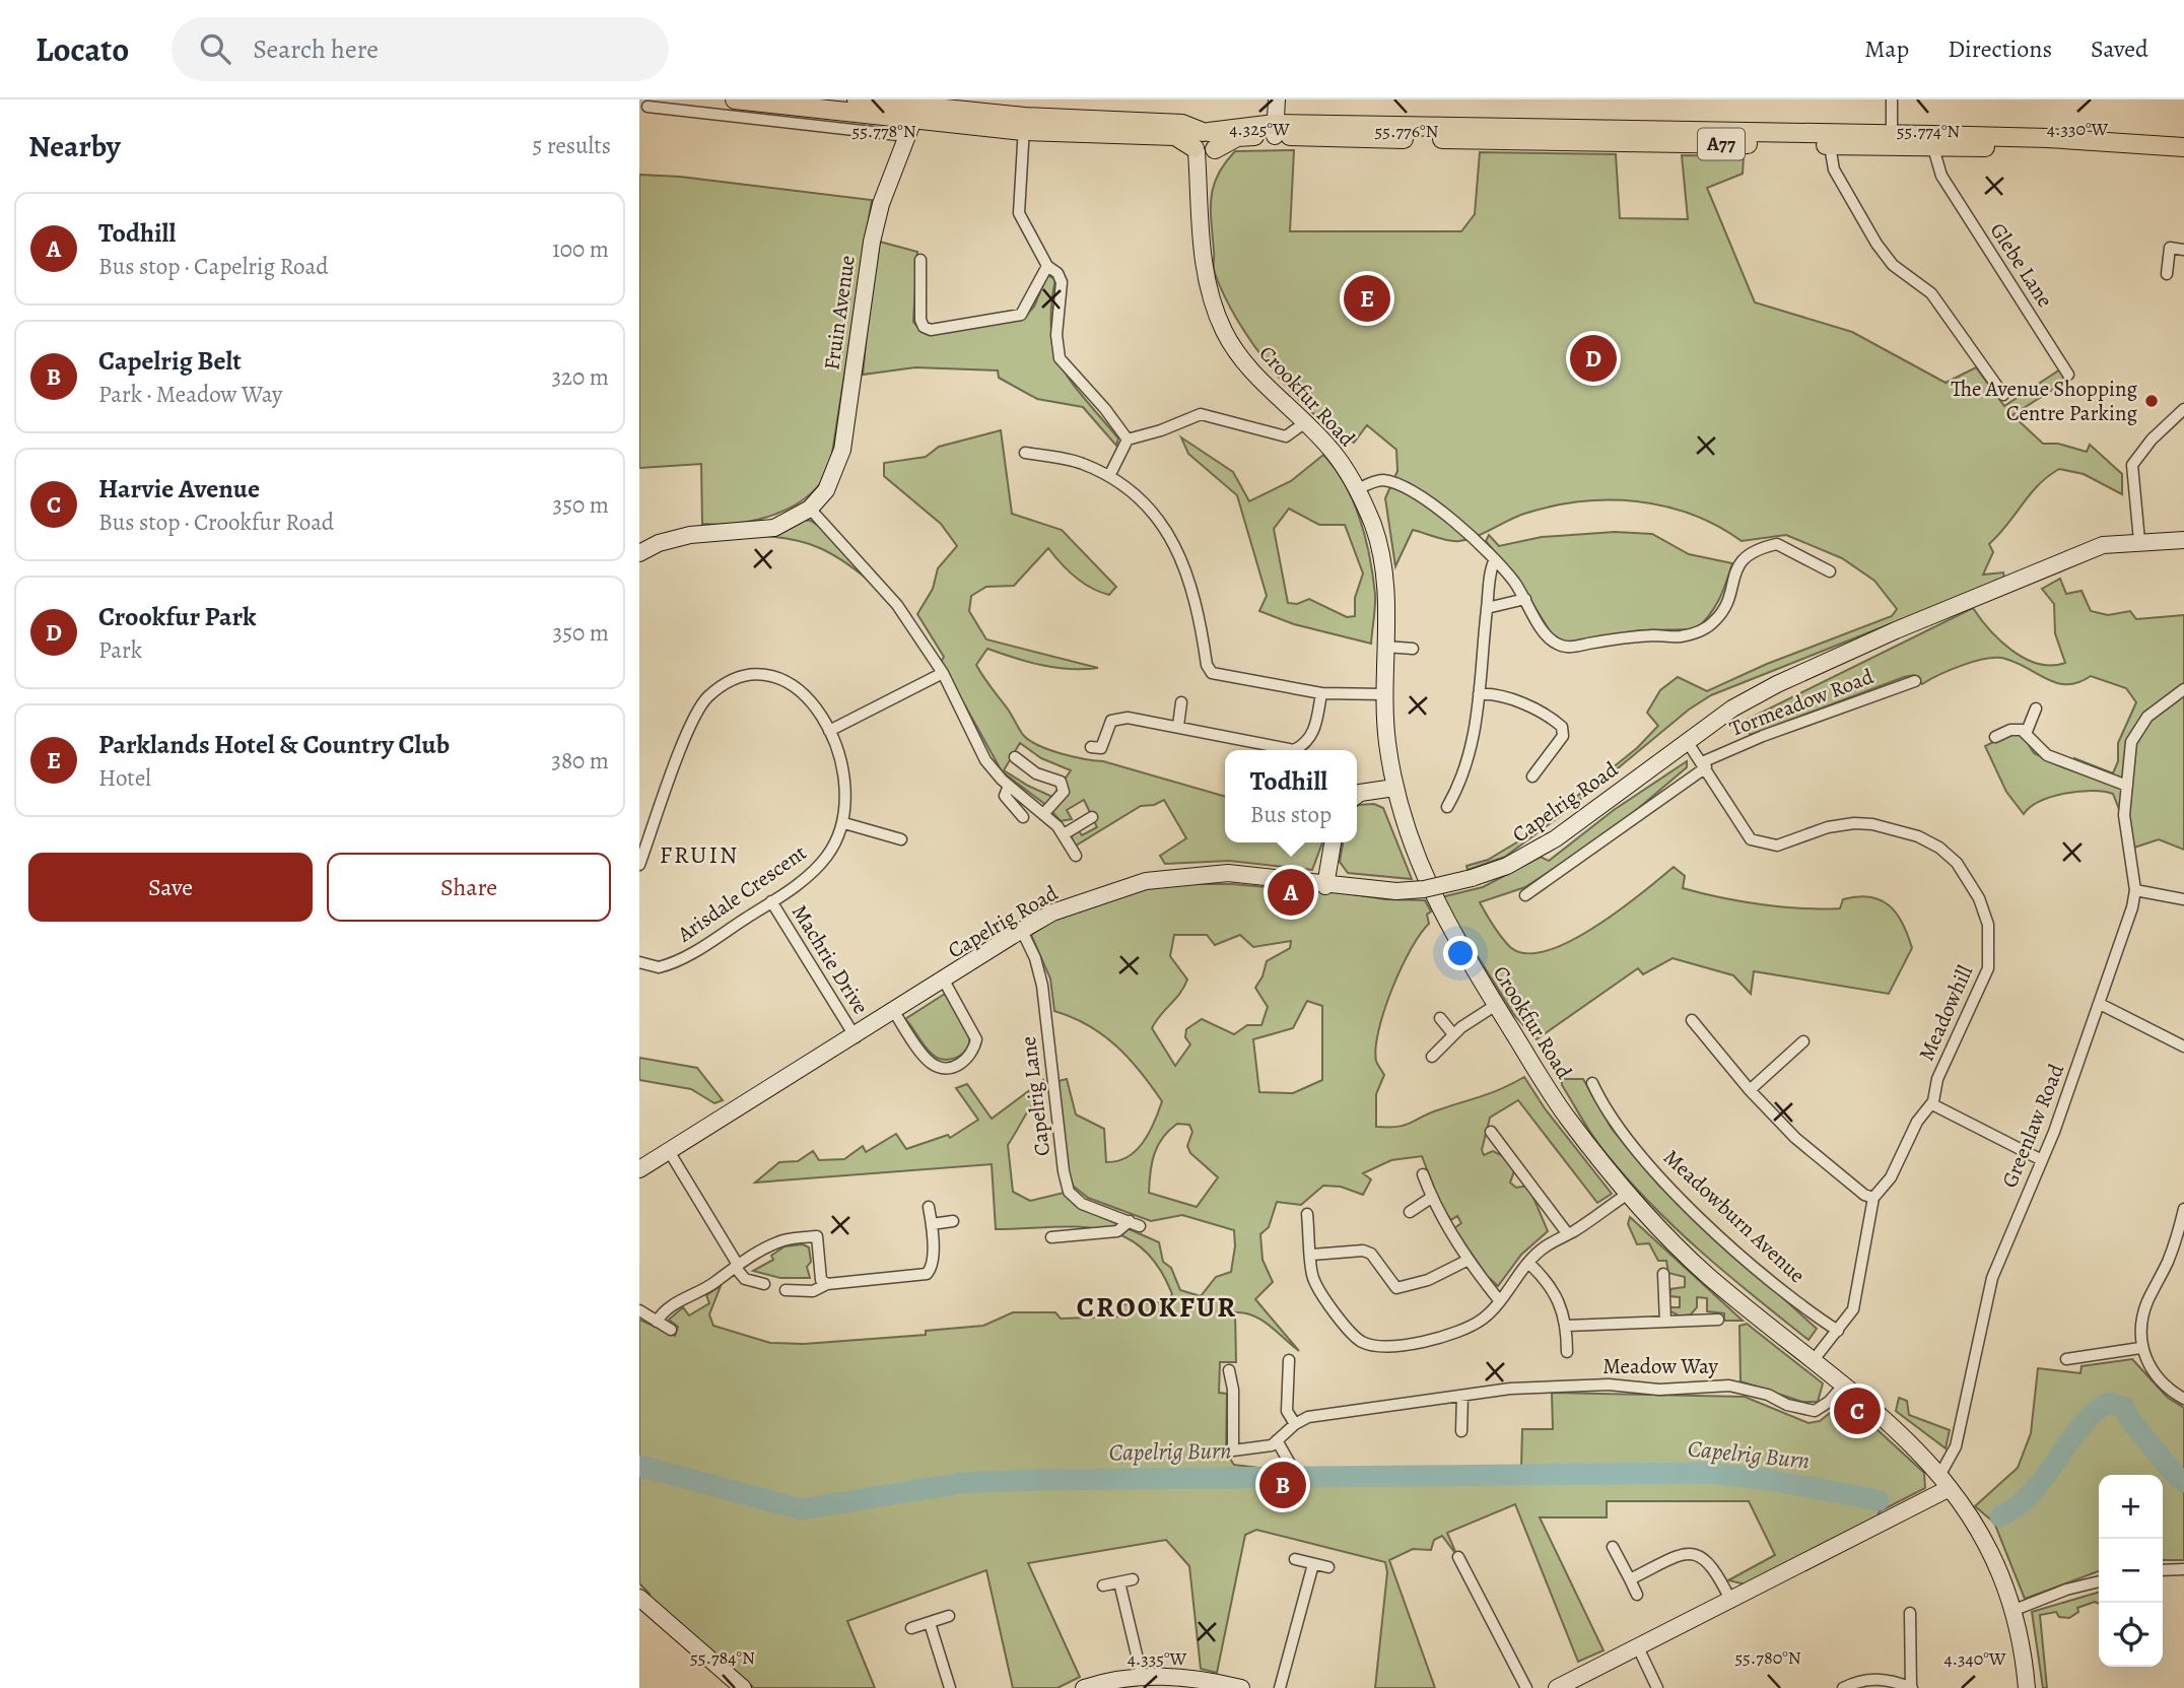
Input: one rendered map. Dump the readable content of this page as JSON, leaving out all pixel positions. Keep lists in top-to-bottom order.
{
  "streets": {
    "main road": ["A77"],
    "street": [
      "Glebe Lane",
      "Fruin Avenue",
      "Crookfur Road",
      "Tormeadow Road",
      "Capelrig Road",
      "Arisdale Crescent",
      "Machrie Drive",
      "Meadowhill",
      "Capelrig Lane",
      "Greenlaw Road",
      "Meadowburn Avenue",
      "Meadow Way"
    ]
  },
  "crossings": [
    ["A77", "Glebe Lane"],
    ["A77", "Crookfur Road"],
    ["Crookfur Road", "Meadowhill"],
    ["Crookfur Road", "Greenlaw Road"],
    ["Crookfur Road", "Meadow Way"],
    ["Tormeadow Road", "Meadowhill"],
    ["Capelrig Road", "Machrie Drive"],
    ["Capelrig Road", "Meadowhill"],
    ["Capelrig Road", "Capelrig Lane"],
    ["Arisdale Crescent", "Machrie Drive"],
    ["Meadowhill", "Meadowburn Avenue"]
  ],
  "districts": ["FRUIN", "CROOKFUR"],
  "water": ["Capelrig Burn"],
  "places": ["The Avenue Shopping Centre Parking"],
  "page": {
    "header": "Locato",
    "search": "Search here",
    "nav": ["Map", "Directions", "Saved"],
    "heading": ["Nearby", "5 results"],
    "list": [
      {
        "mark": "A",
        "name": "Todhill",
        "note": "Bus stop · Capelrig Road",
        "value": "100 m"
      },
      {
        "mark": "B",
        "name": "Capelrig Belt",
        "note": "Park · Meadow Way",
        "value": "320 m"
      },
      {
        "mark": "C",
        "name": "Harvie Avenue",
        "note": "Bus stop · Crookfur Road",
        "value": "350 m"
      },
      {
        "mark": "D",
        "name": "Crookfur Park",
        "note": "Park",
        "value": "350 m"
      },
      {
        "mark": "E",
        "name": "Parklands Hotel & Country Club",
        "note": "Hotel",
        "value": "380 m"
      }
    ],
    "pins": [
      "E",
      "D",
      "A",
      "C",
      "B"
    ],
    "popup": ["Todhill", "Bus stop"],
    "buttons": ["Save", "Share"],
    "map_buttons": ["+", "−"]
  },
  "coordinates": [
    "4.325°W",
    "4.330°W",
    "55.778°N",
    "55.774°N",
    "55.776°N",
    "55.784°N",
    "55.780°N",
    "4.335°W",
    "4.340°W"
  ]
}
